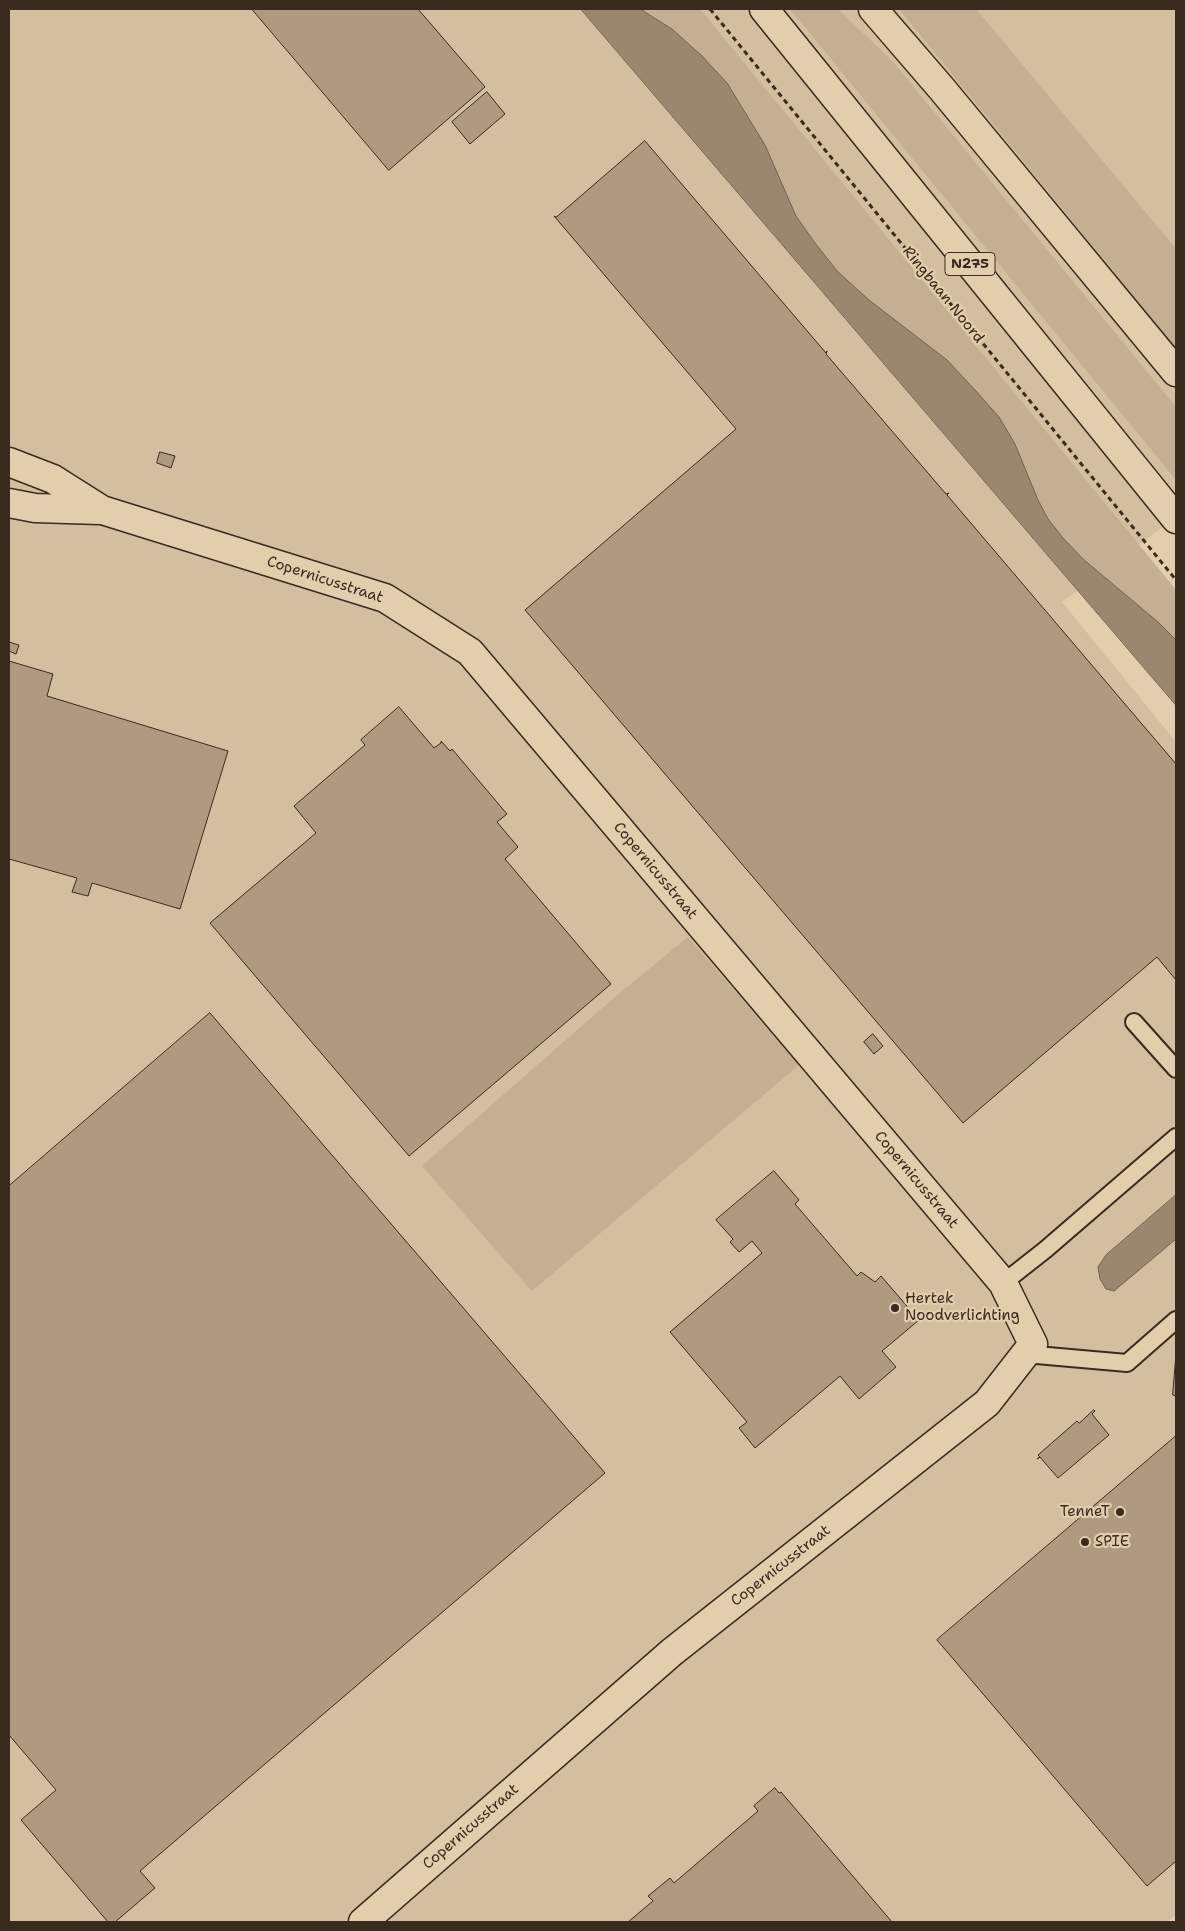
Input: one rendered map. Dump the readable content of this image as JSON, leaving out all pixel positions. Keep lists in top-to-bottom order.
{
  "streets": {
    "street": ["N275", "Copernicusstraat"],
    "path": ["Ringbaan Noord"]
  },
  "places": ["Hertek Noodverlichting", "TenneT", "SPIE"]
}
